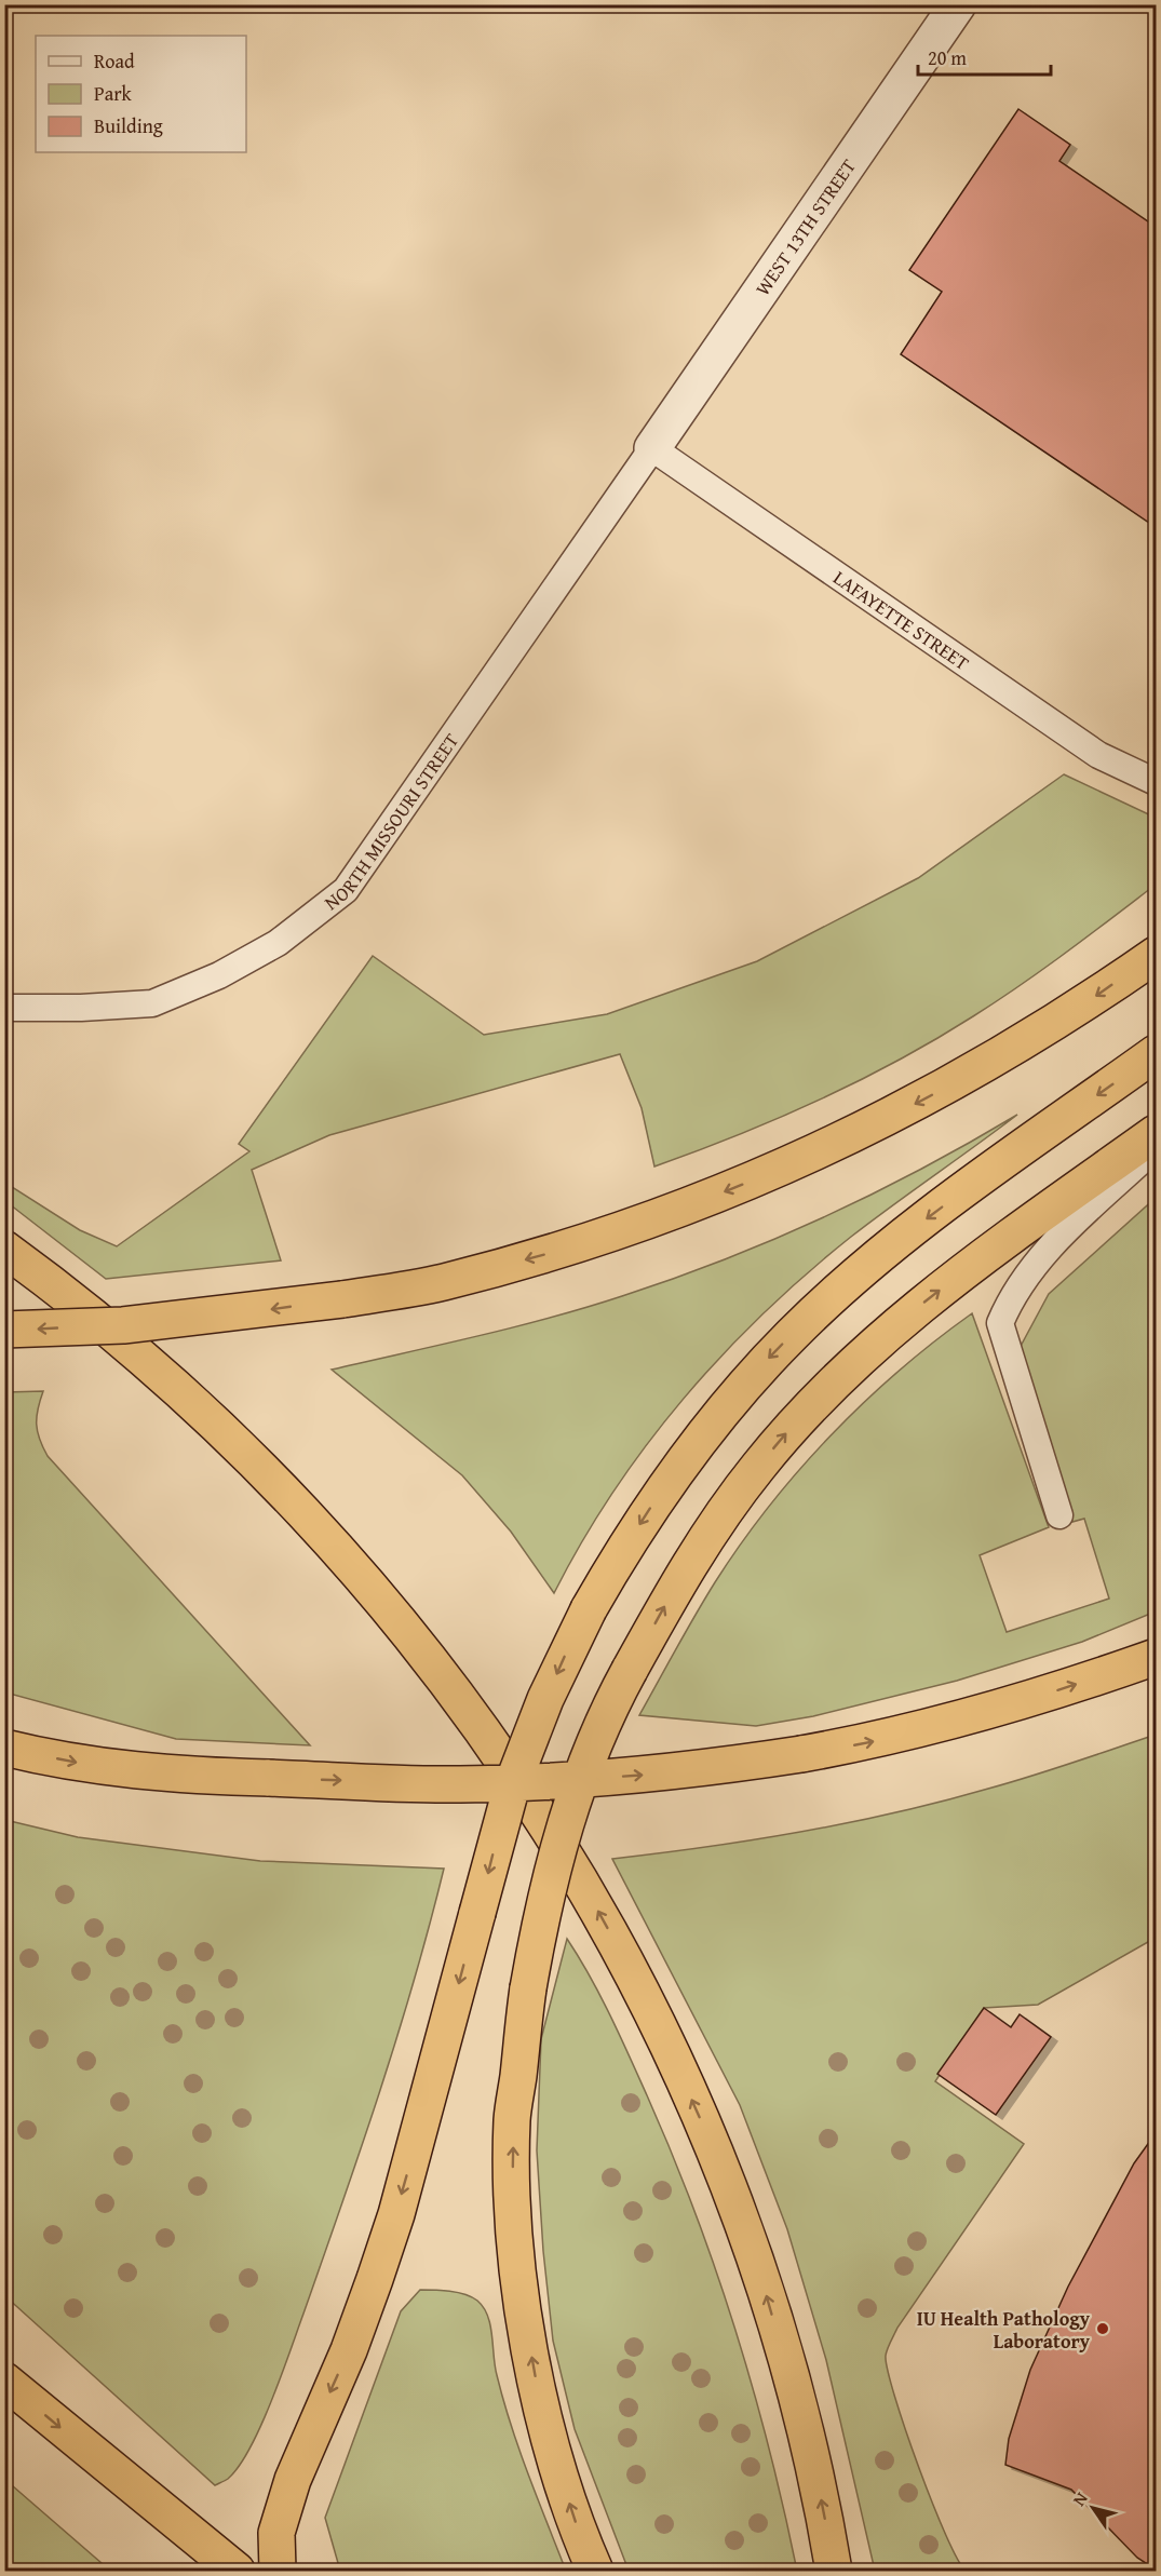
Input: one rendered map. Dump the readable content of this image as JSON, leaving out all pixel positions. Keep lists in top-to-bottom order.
{
  "streets": {
    "street": ["WEST 13TH STREET"],
    "lane": ["LAFAYETTE STREET", "NORTH MISSOURI STREET"]
  },
  "crossings": [
    ["WEST 13TH STREET", "LAFAYETTE STREET"],
    ["WEST 13TH STREET", "NORTH MISSOURI STREET"],
    ["LAFAYETTE STREET", "NORTH MISSOURI STREET"]
  ],
  "places": ["IU Health Pathology Laboratory"],
  "legend": ["Road", "Park", "Building"],
  "scale_bar": "20 m",
  "north": "top left"
}
